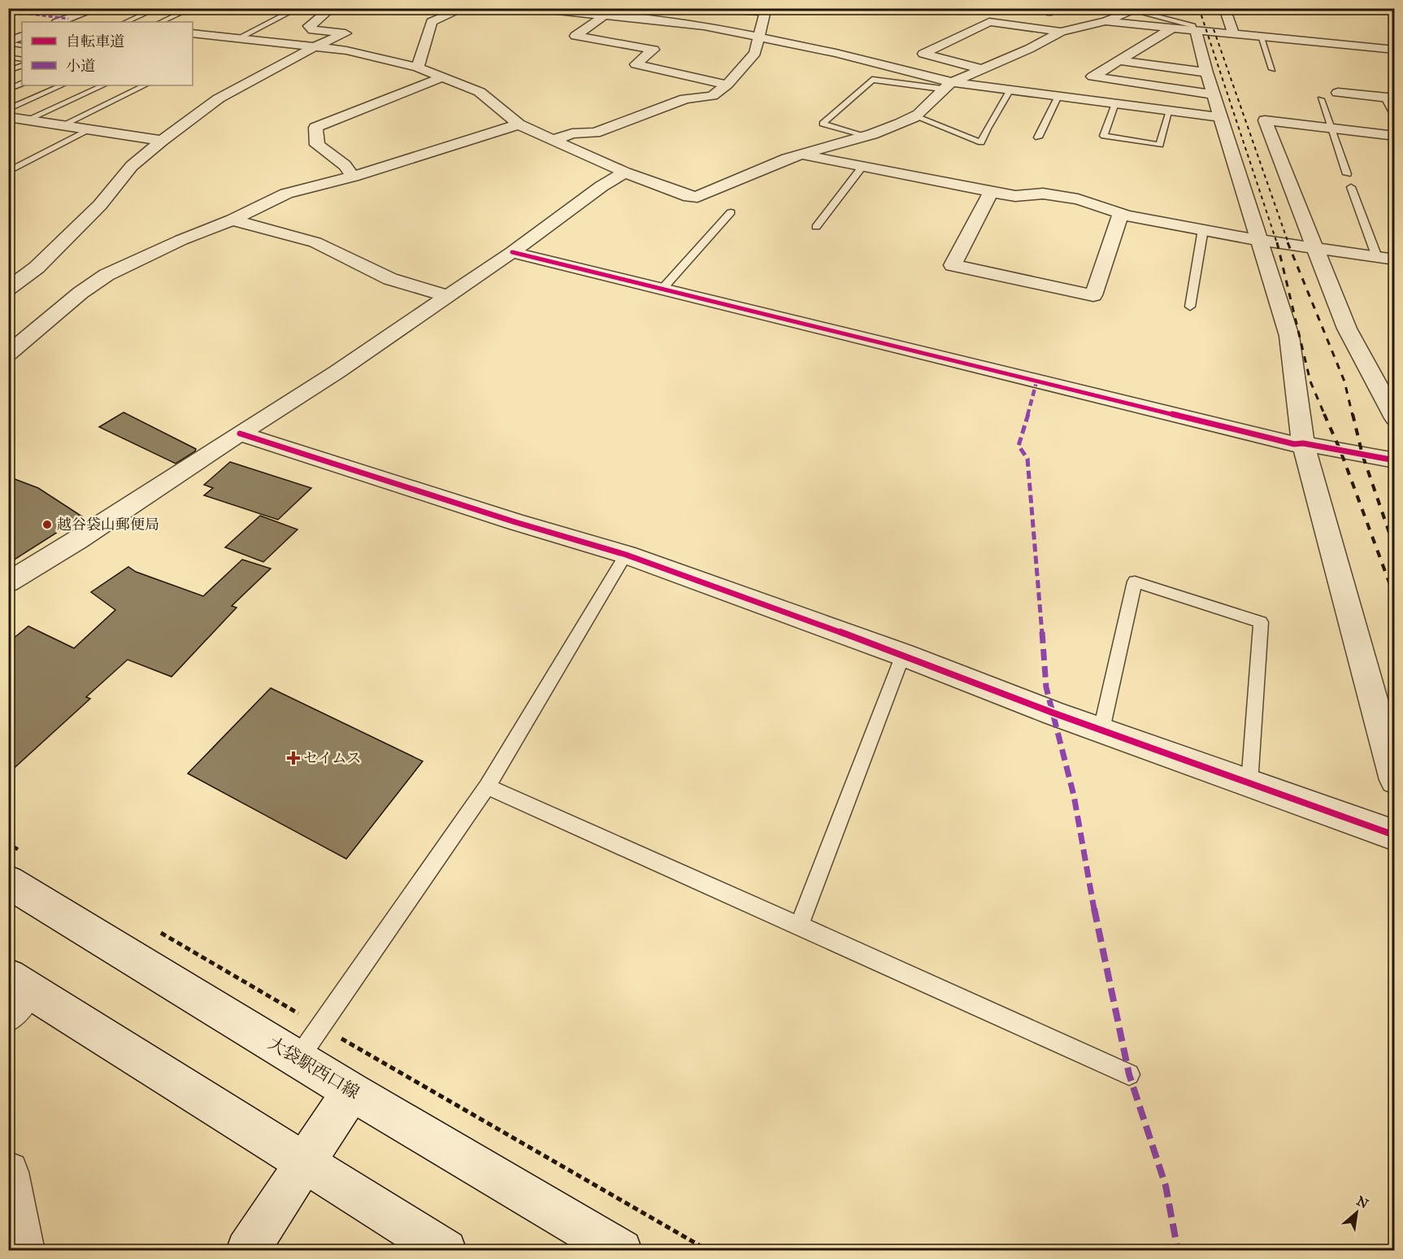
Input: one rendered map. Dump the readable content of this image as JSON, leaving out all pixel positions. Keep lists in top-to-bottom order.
{
  "streets": {
    "street": ["大袋駅西口線"]
  },
  "places": {
    "other": ["越谷袋山郵便局"],
    "health": ["セイムス"]
  },
  "legend": ["自転車道", "小道"],
  "north": "top right"
}
